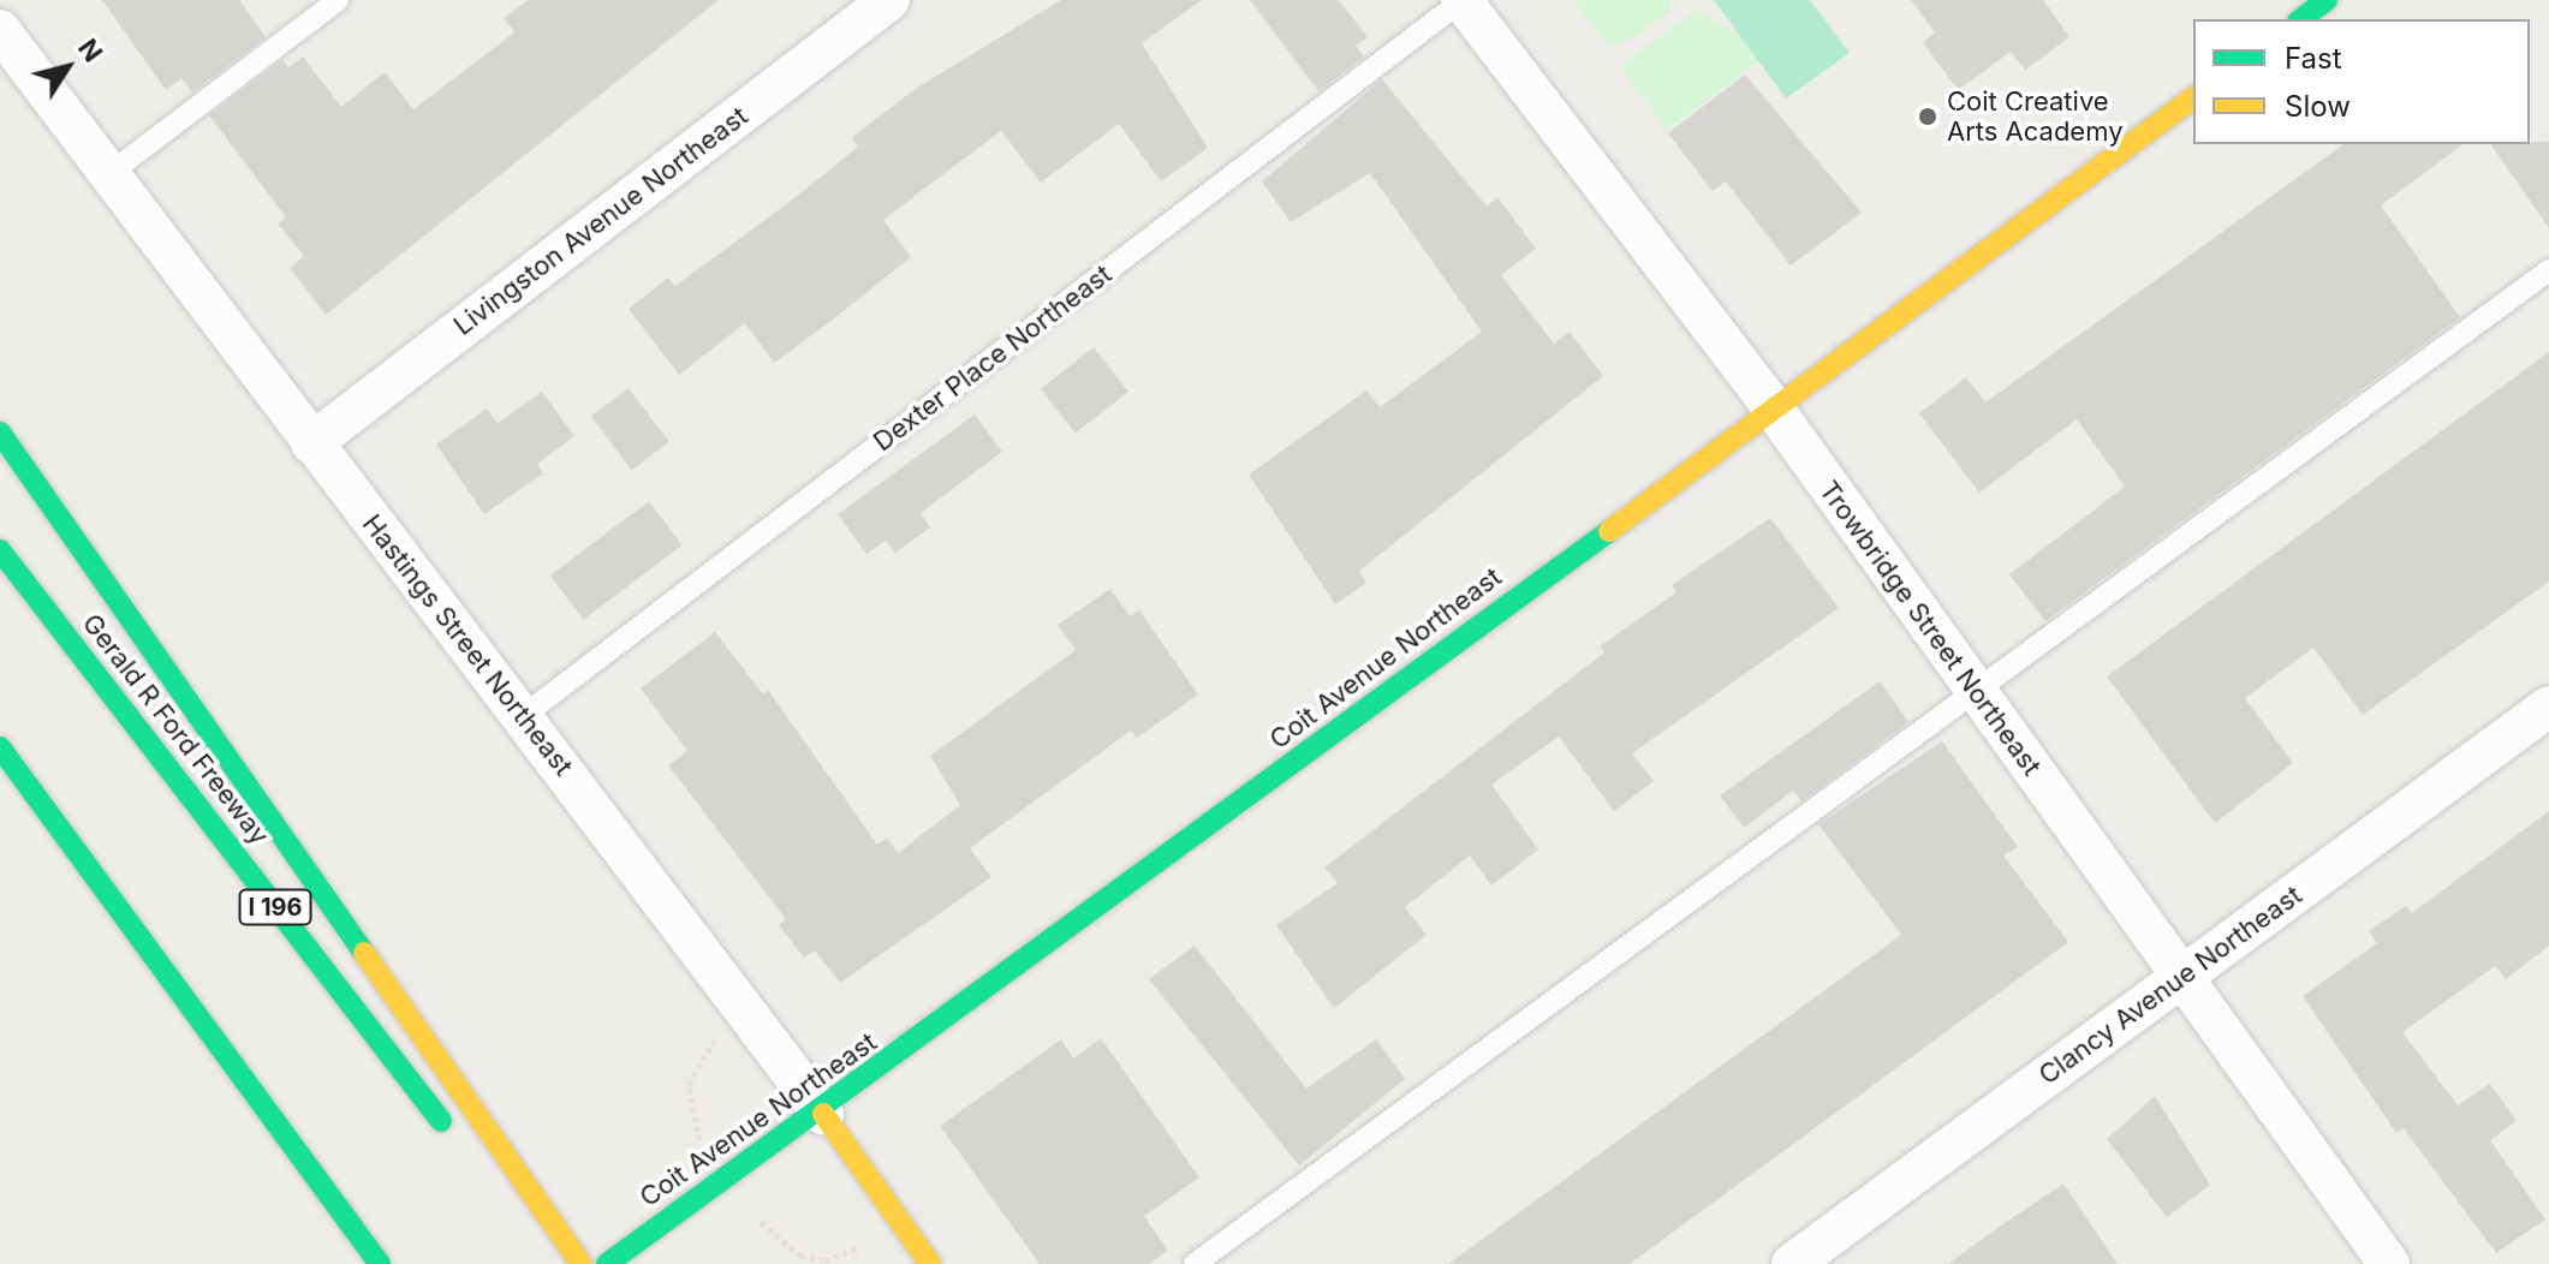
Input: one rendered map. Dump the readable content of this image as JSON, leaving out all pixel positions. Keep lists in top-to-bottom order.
{
  "streets": {
    "main road": [
      "Hastings Street Northeast",
      "Coit Avenue Northeast",
      "Gerald R Ford Freeway",
      "I 196"
    ],
    "street": ["Livingston Avenue Northeast", "Trowbridge Street Northeast", "Clancy Avenue Northeast"],
    "lane": ["Dexter Place Northeast"]
  },
  "crossings": [
    ["Livingston Avenue Northeast", "Hastings Street Northeast"],
    ["Dexter Place Northeast", "Trowbridge Street Northeast"],
    ["Dexter Place Northeast", "Hastings Street Northeast"],
    ["Trowbridge Street Northeast", "Coit Avenue Northeast"],
    ["Trowbridge Street Northeast", "Clancy Avenue Northeast"],
    ["Hastings Street Northeast", "Coit Avenue Northeast"]
  ],
  "places": ["Coit Creative Arts Academy"],
  "legend": ["Fast", "Slow"],
  "north": "top right"
}
